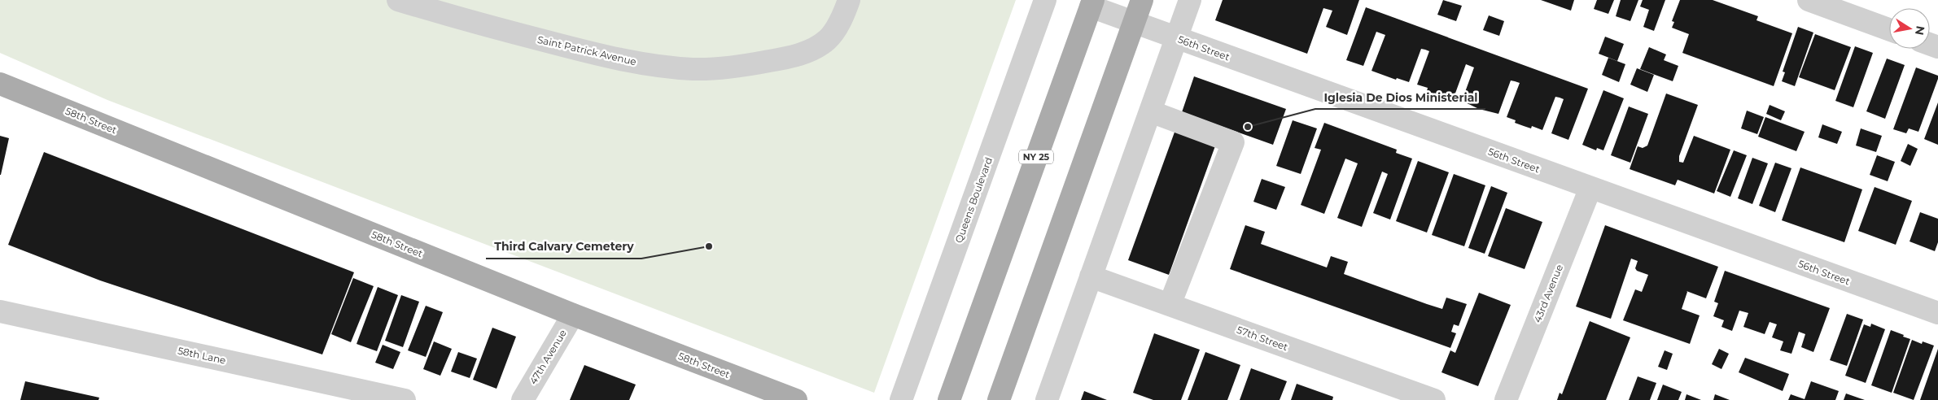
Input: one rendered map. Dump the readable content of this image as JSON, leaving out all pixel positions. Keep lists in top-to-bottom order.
{
  "streets": {
    "main road": ["58th Street", "NY 25"],
    "street": [
      "56th Street",
      "Saint Patrick Avenue",
      "Queens Boulevard",
      "43rd Avenue",
      "57th Street",
      "58th Lane",
      "47th Avenue"
    ]
  },
  "crossings": [
    ["56th Street", "NY 25"],
    ["56th Street", "43rd Avenue"],
    ["58th Street", "47th Avenue"]
  ],
  "places": ["Iglesia De Dios Ministerial", "Third Calvary Cemetery"],
  "north": "right"
}
